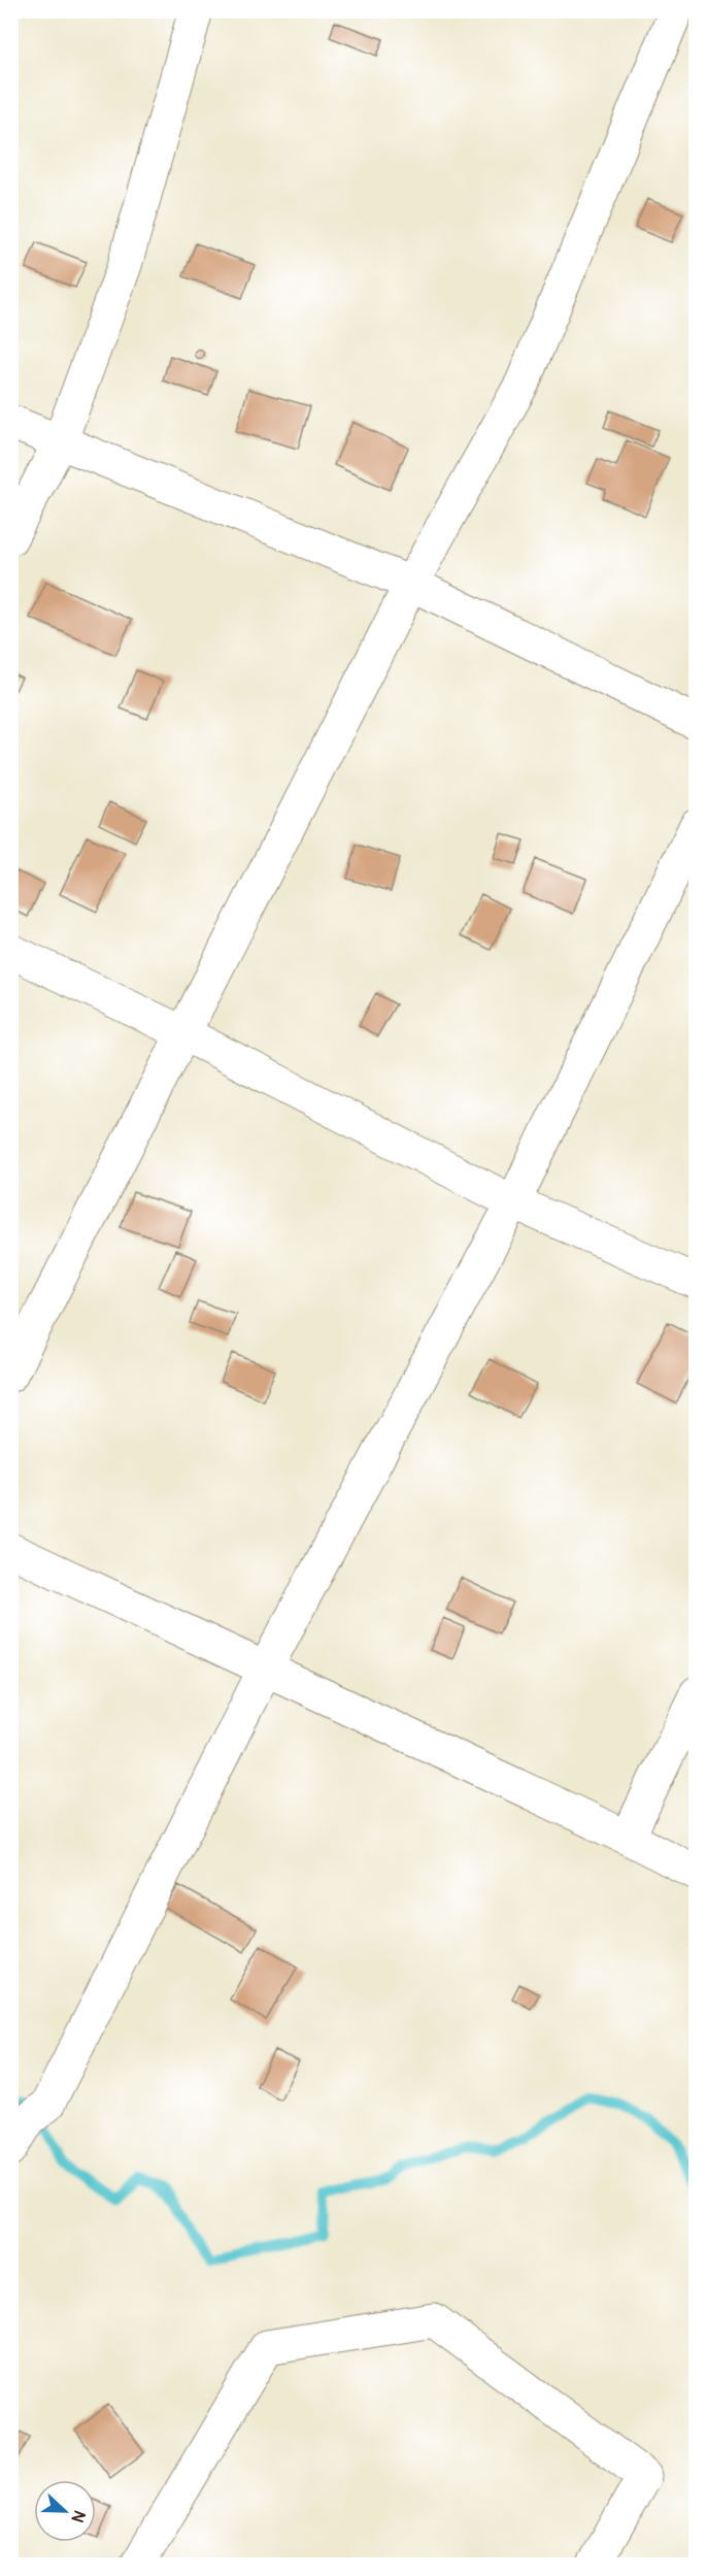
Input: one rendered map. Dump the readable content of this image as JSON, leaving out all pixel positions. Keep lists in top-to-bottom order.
{
  "north": "right"
}
